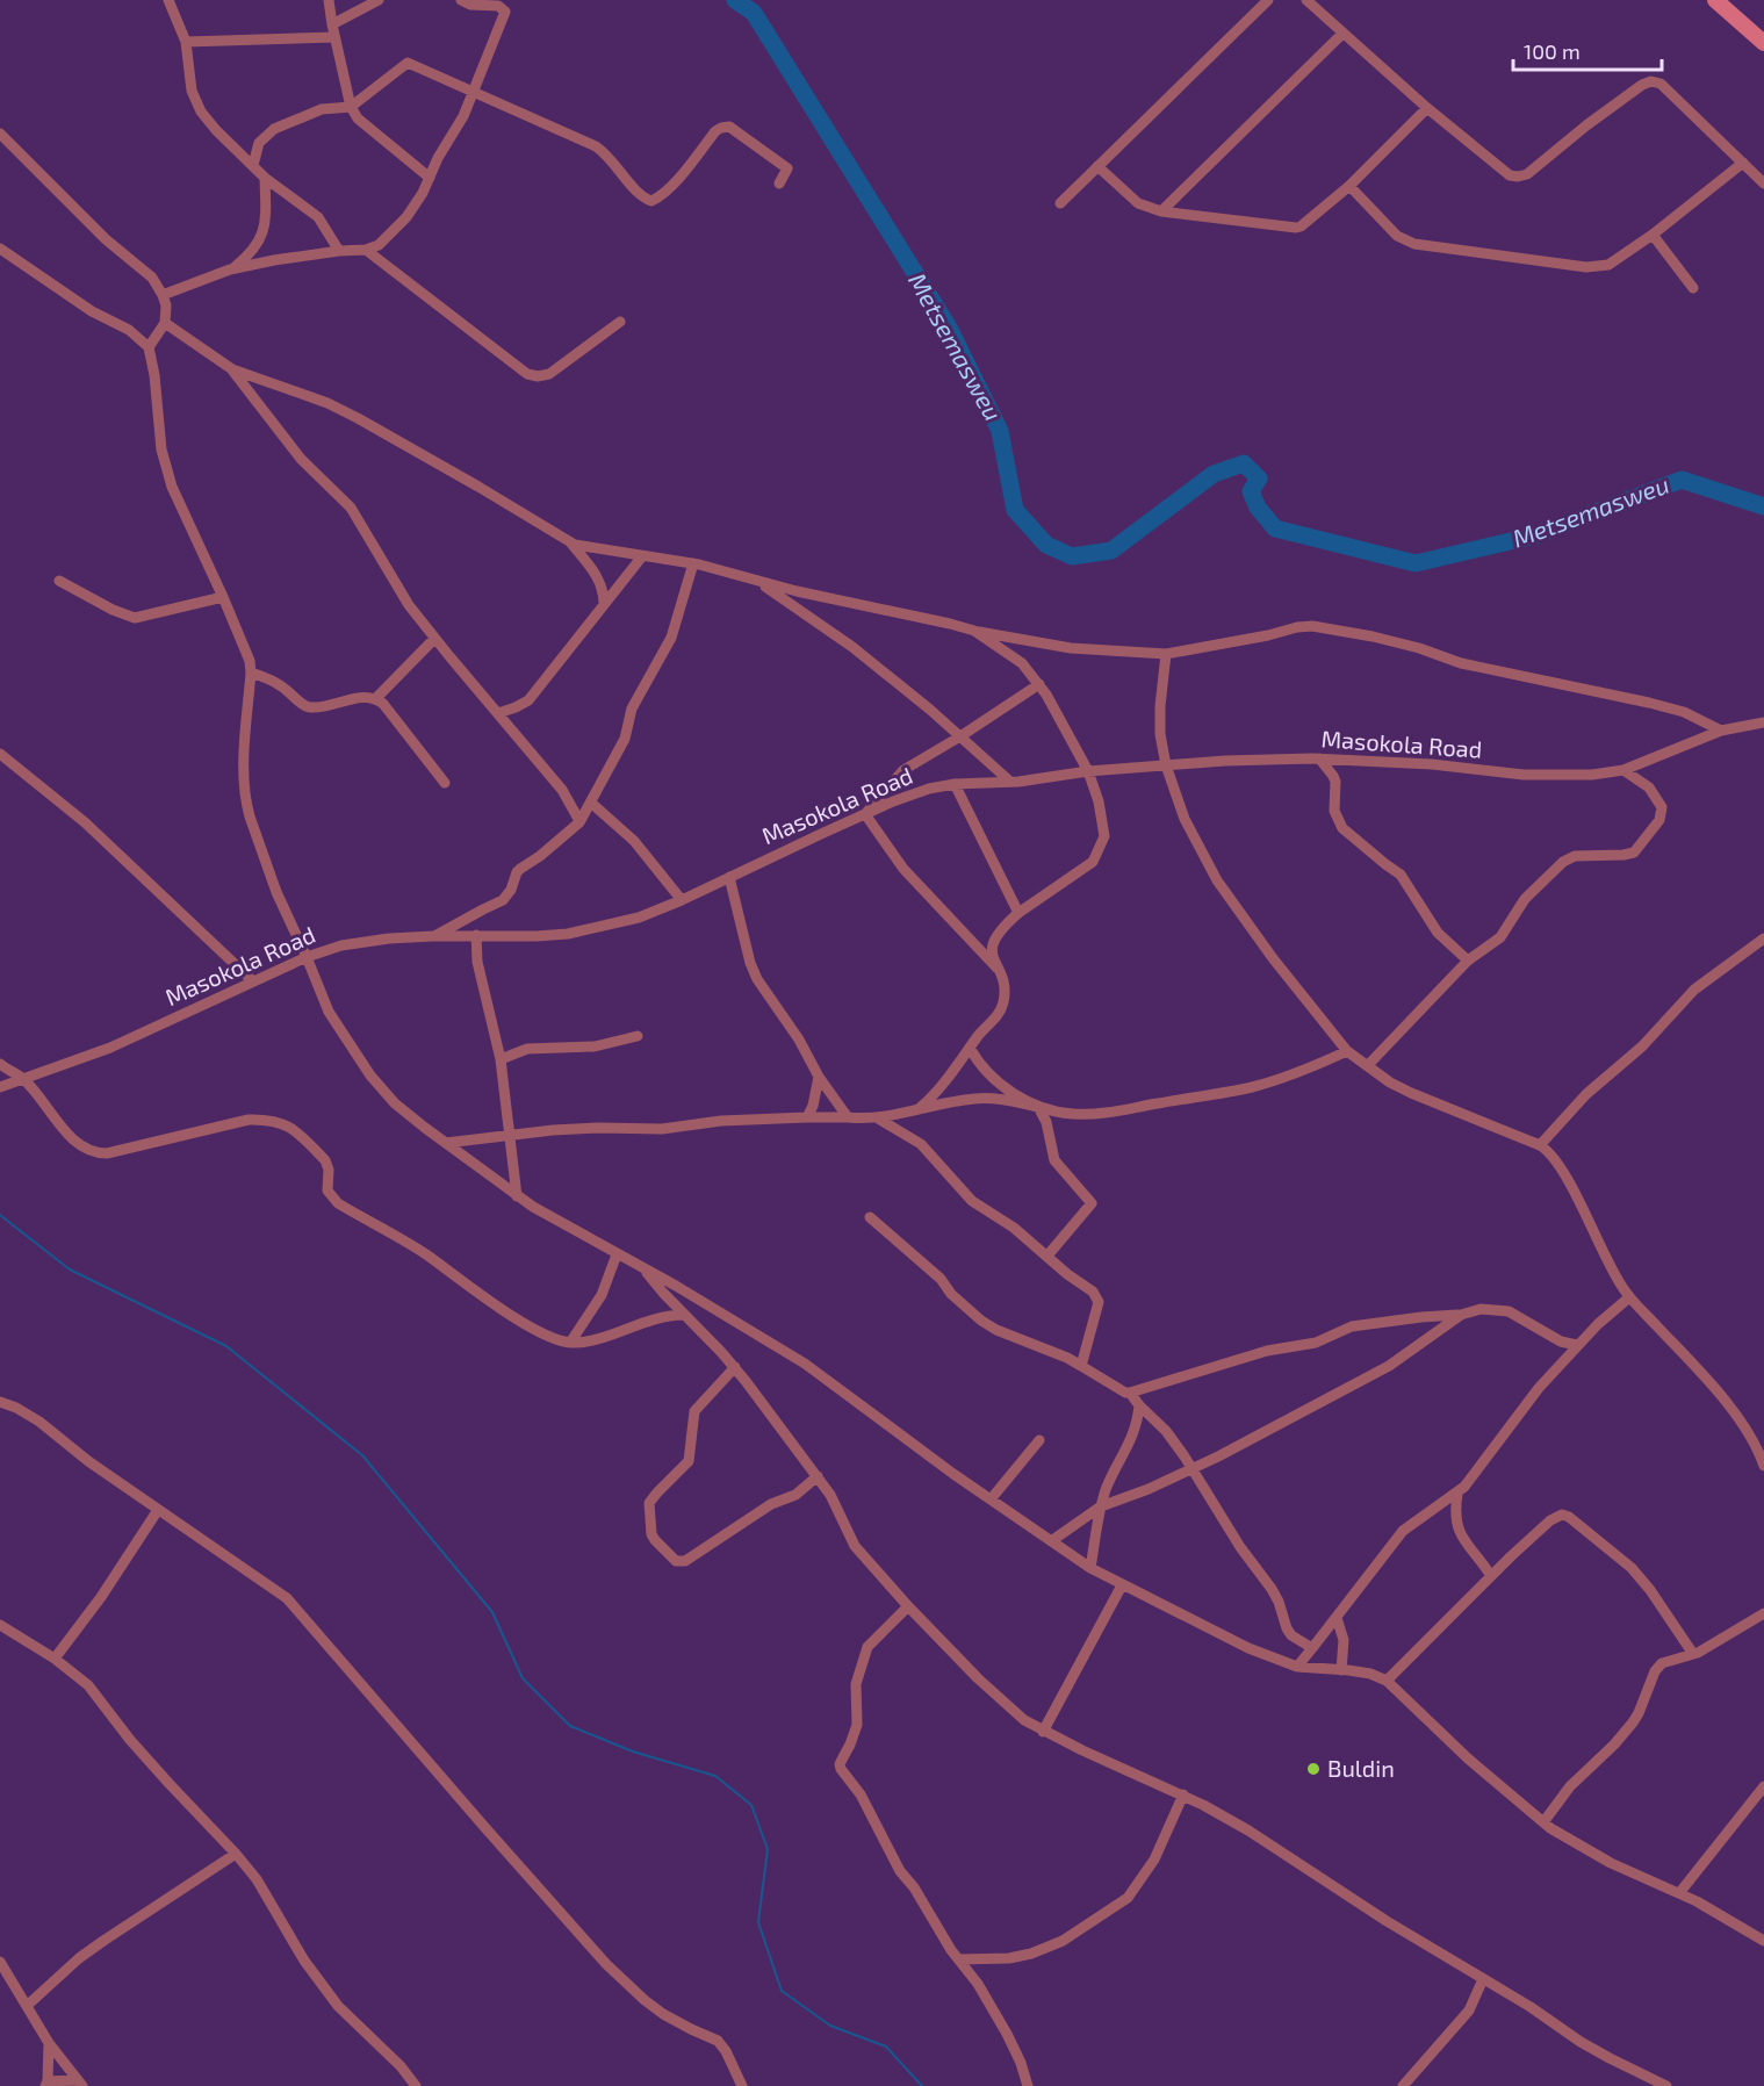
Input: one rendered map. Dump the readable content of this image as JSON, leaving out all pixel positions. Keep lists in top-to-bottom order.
{
  "streets": {
    "street": ["Masokola Road"]
  },
  "water": ["Metsemasweu"],
  "places": ["Buldin"],
  "scale_bar": "100 m"
}
